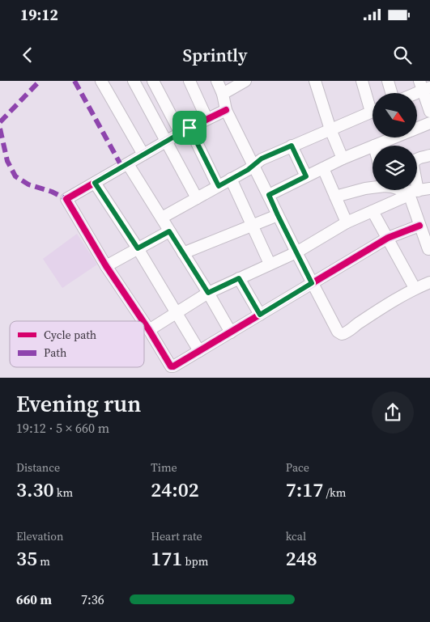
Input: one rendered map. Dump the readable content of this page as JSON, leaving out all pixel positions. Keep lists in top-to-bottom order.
{
  "legend": ["Cycle path", "Path"],
  "north": "bottom right",
  "page": {
    "status": "19:12",
    "header": "Sprintly",
    "heading": ["Evening run", "19:12 · 5 × 660 m"],
    "stats": [
      ["Distance", "3.30 km"],
      ["Time", "24:02"],
      ["Pace", "7:17 /km"],
      ["Elevation", "35 m"],
      ["Heart rate", "171 bpm"],
      ["kcal", "248"]
    ],
    "list": [
      {
        "name": "660 m",
        "note": "7:36"
      }
    ]
  }
}
